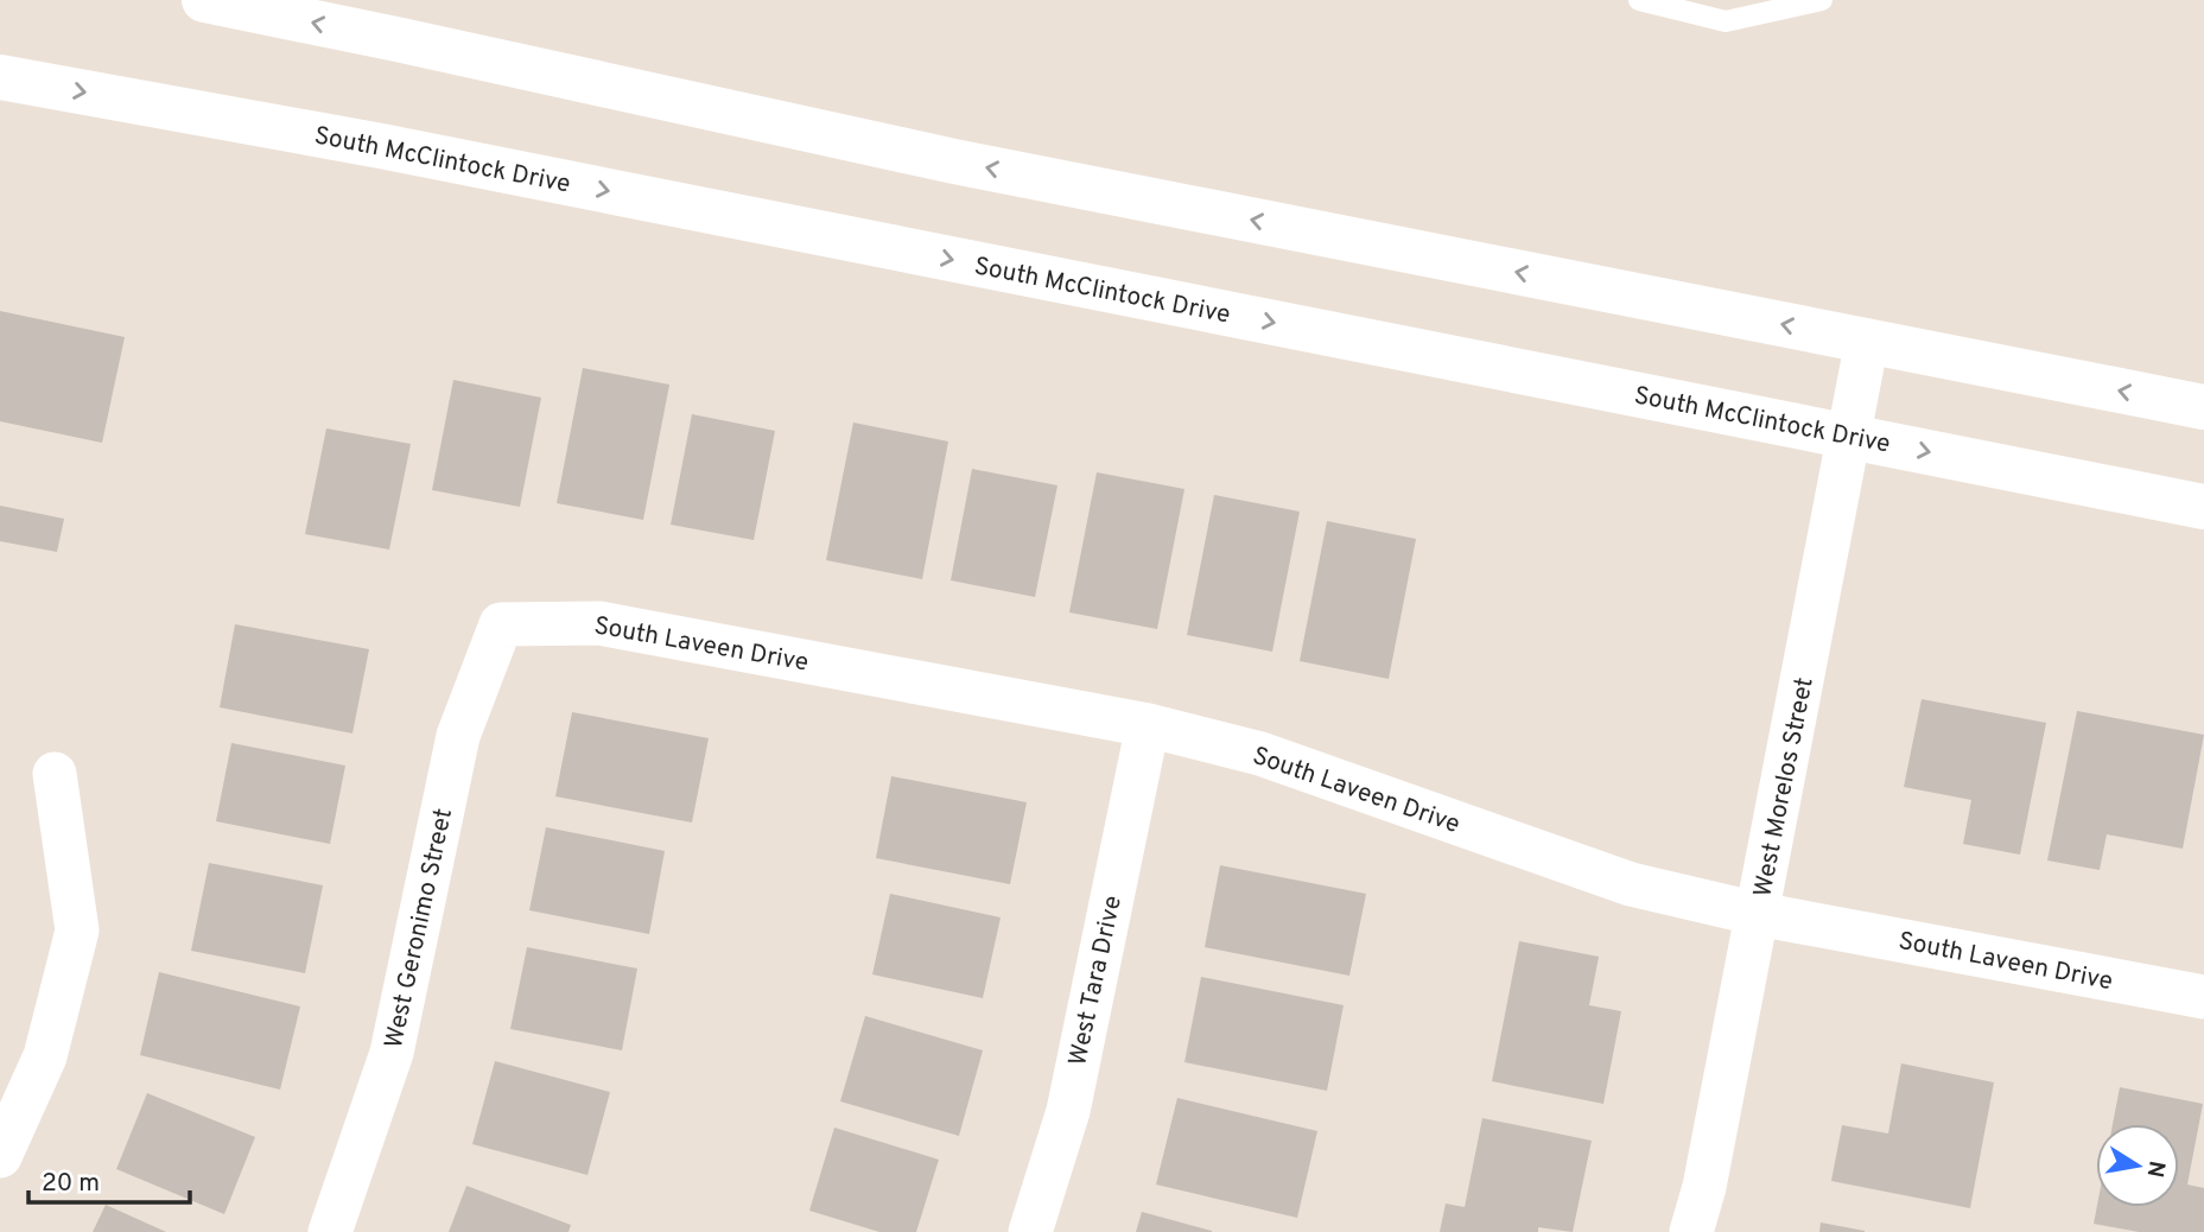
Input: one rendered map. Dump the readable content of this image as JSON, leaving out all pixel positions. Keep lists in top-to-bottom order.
{
  "streets": {
    "main road": ["South McClintock Drive"],
    "street": [
      "South Laveen Drive",
      "West Morelos Street",
      "West Geronimo Street",
      "West Tara Drive"
    ]
  },
  "crossings": [
    ["South McClintock Drive", "West Morelos Street"],
    ["South Laveen Drive", "West Morelos Street"],
    ["South Laveen Drive", "West Geronimo Street"],
    ["South Laveen Drive", "West Tara Drive"]
  ],
  "scale_bar": "20 m",
  "north": "right"
}
